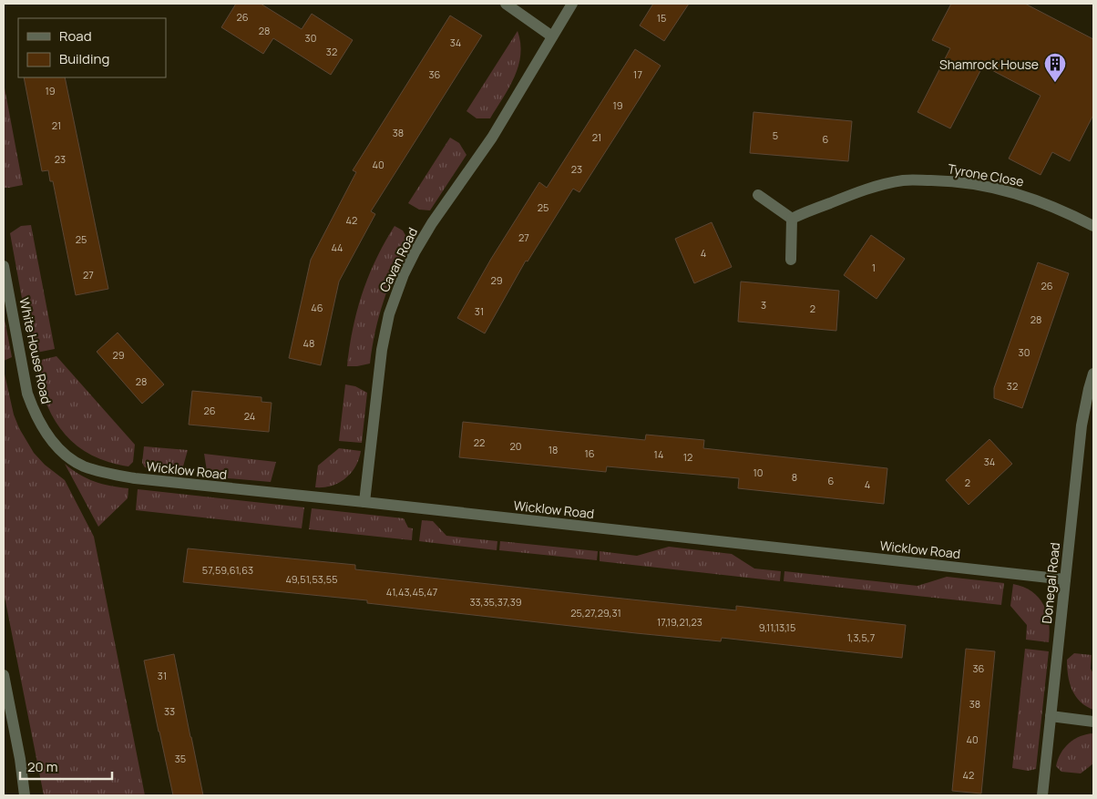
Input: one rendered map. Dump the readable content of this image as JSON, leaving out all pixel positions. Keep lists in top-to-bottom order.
{
  "streets": {
    "street": [
      "Tyrone Close",
      "Cavan Road",
      "White House Road",
      "Wicklow Road",
      "Donegal Road"
    ]
  },
  "crossings": [
    ["Cavan Road", "Wicklow Road"],
    ["White House Road", "Wicklow Road"],
    ["Wicklow Road", "Donegal Road"]
  ],
  "places": {
    "building": ["Shamrock House"]
  },
  "house_numbers": [
    "26",
    "15",
    "28",
    "30",
    "34",
    "32",
    "36",
    "17",
    "19",
    "19",
    "21",
    "38",
    "5",
    "21",
    "6",
    "23",
    "40",
    "23",
    "25",
    "42",
    "27",
    "25",
    "44",
    "4",
    "1",
    "27",
    "29",
    "26",
    "3",
    "46",
    "2",
    "31",
    "28",
    "48",
    "30",
    "29",
    "28",
    "32",
    "26",
    "24",
    "22",
    "20",
    "18",
    "16",
    "14",
    "12",
    "34",
    "10",
    "8",
    "6",
    "2",
    "4",
    "57,59,61,63",
    "49,51,53,55",
    "41,43,45,47",
    "33,35,37,39",
    "25,27,29,31",
    "17,19,21,23",
    "9,11,13,15",
    "1,3,5,7",
    "36",
    "31",
    "38",
    "33",
    "40",
    "35",
    "42"
  ],
  "legend": ["Road", "Building"],
  "scale_bar": "20 m"
}
